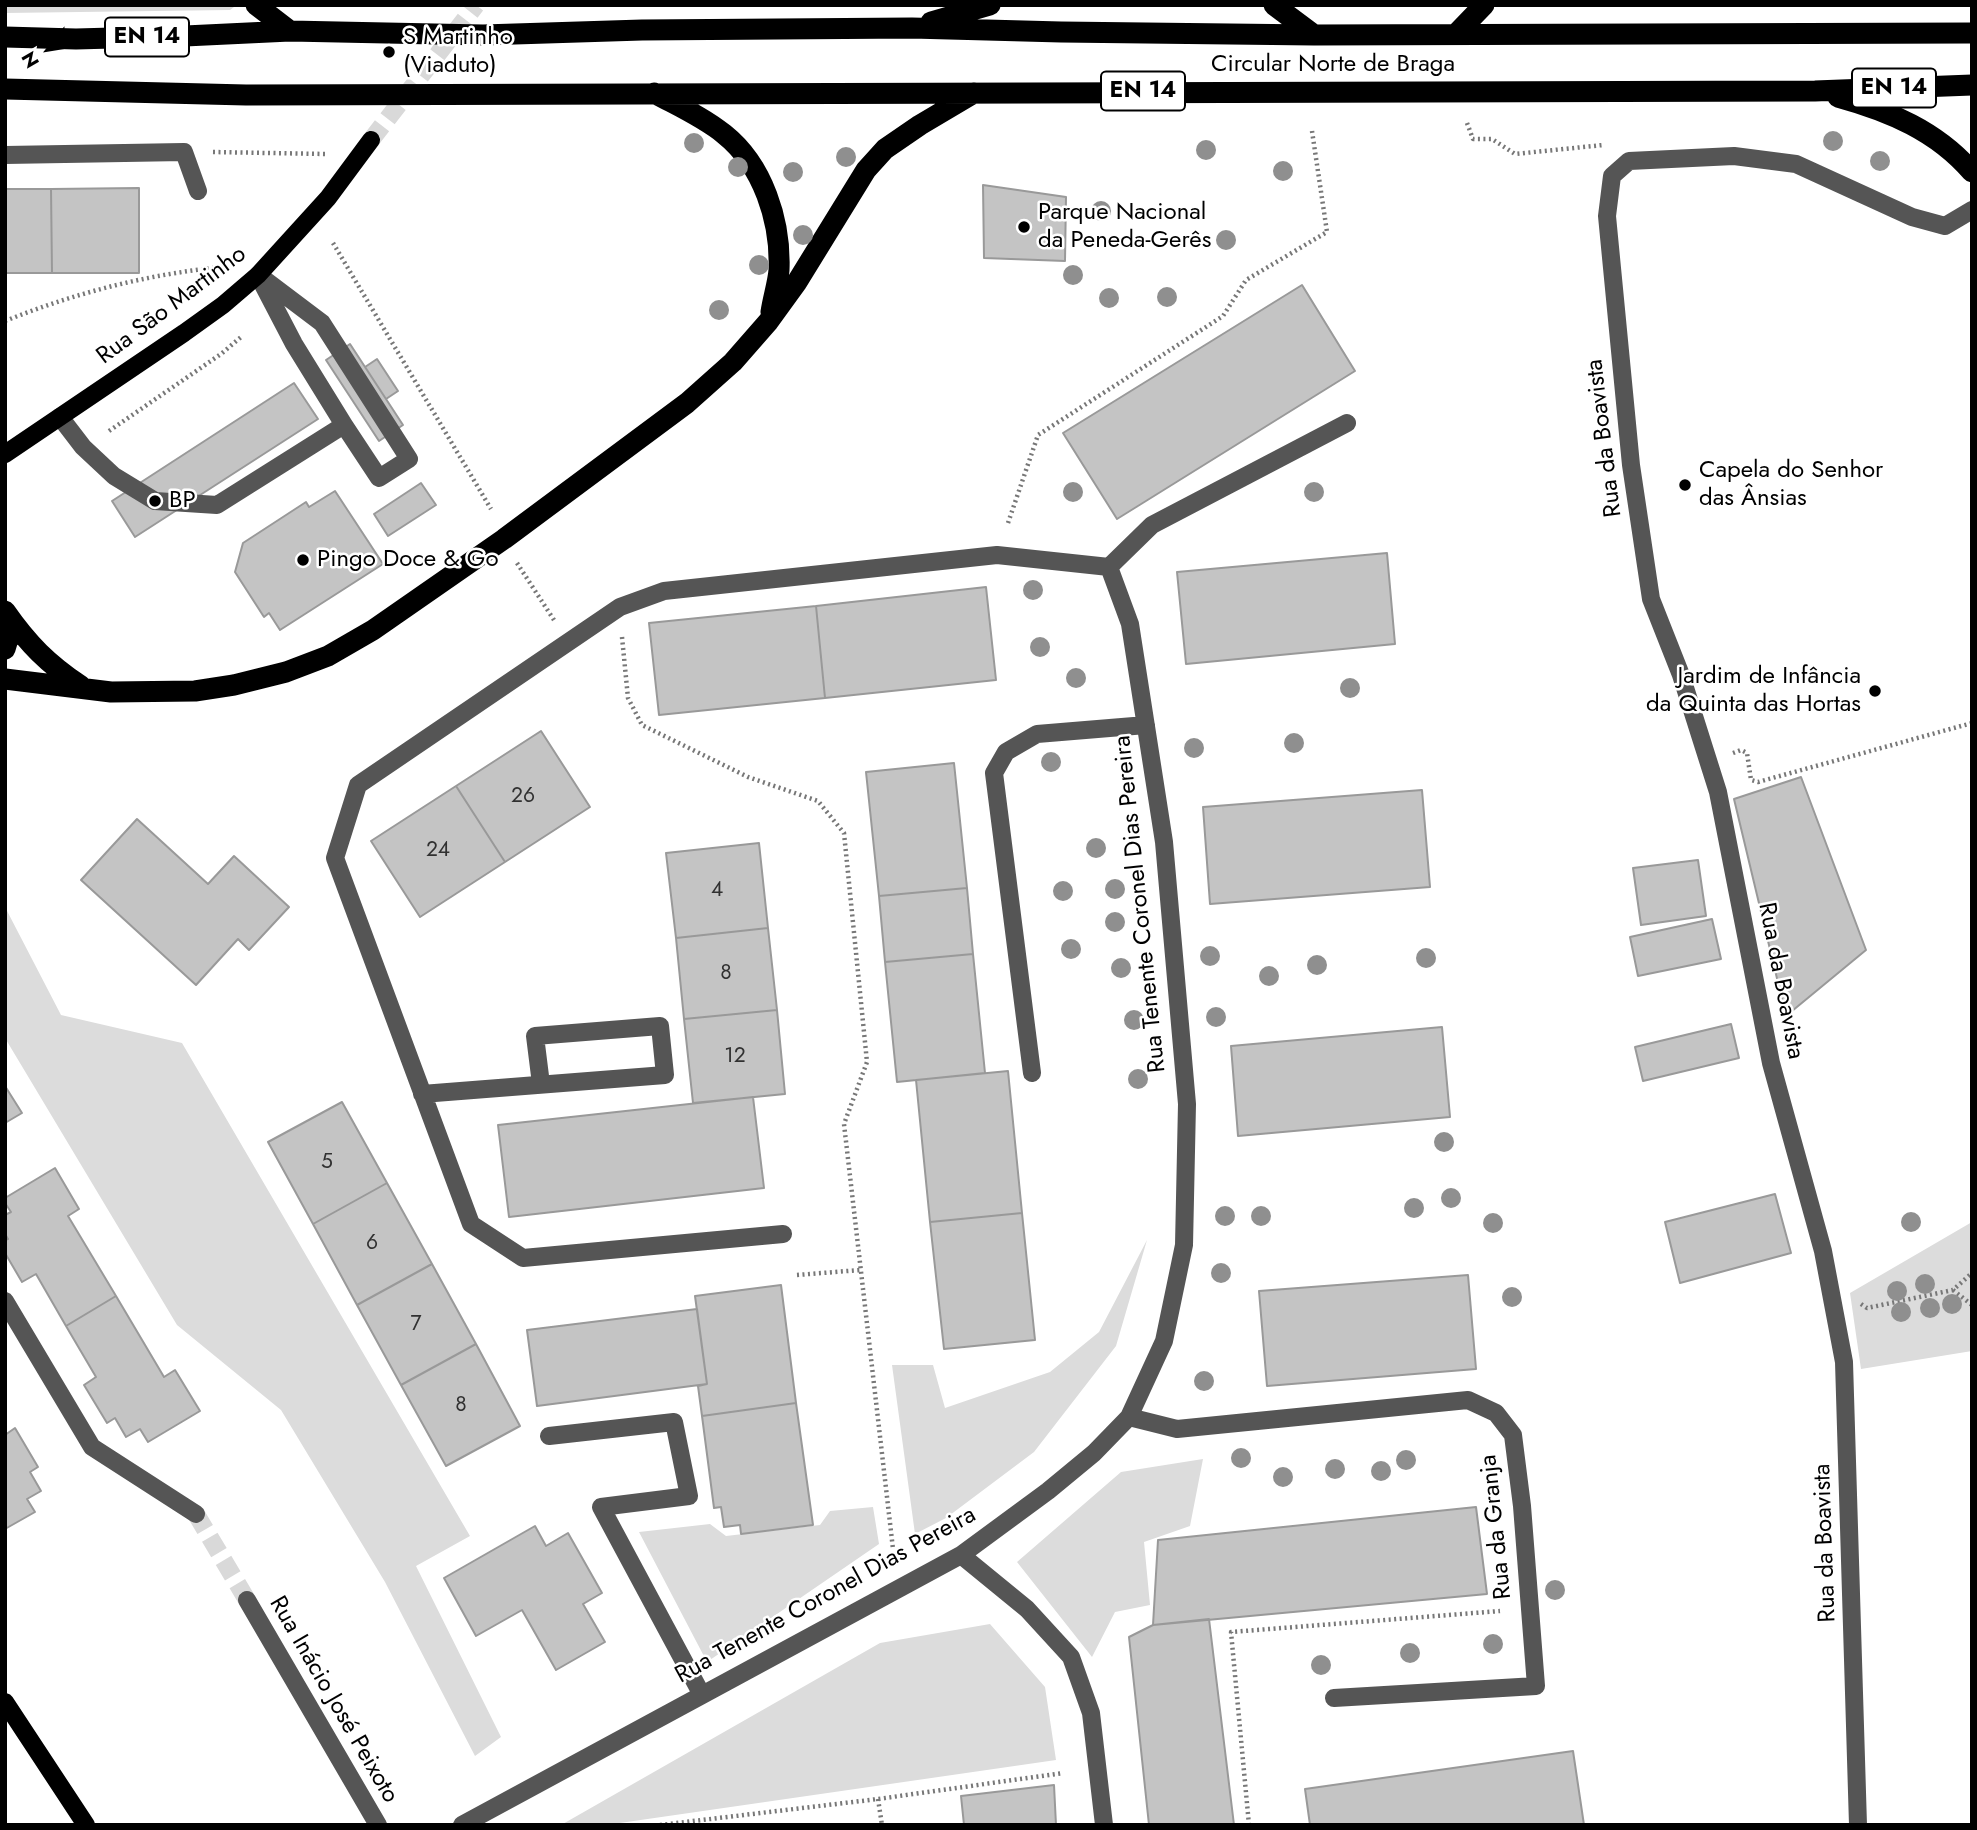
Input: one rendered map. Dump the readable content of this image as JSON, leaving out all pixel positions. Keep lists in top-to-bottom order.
{
  "streets": {
    "highway": ["EN 14", "Circular Norte de Braga"],
    "main road": ["Rua São Martinho"],
    "street": [
      "Rua da Boavista",
      "Rua Tenente Coronel Dias Pereira",
      "Rua da Granja",
      "Rua Inácio José Peixoto"
    ]
  },
  "crossings": [
    ["EN 14", "Circular Norte de Braga"],
    ["Rua Tenente Coronel Dias Pereira", "Rua da Granja"]
  ],
  "places": [
    "S Martinho (Viaduto)",
    "Parque Nacional da Peneda-Gerês",
    "Capela do Senhor das Ânsias",
    "BP",
    "Pingo Doce & Go",
    "Jardim de Infância da Quinta das Hortas"
  ],
  "house_numbers": [
    "26",
    "24",
    "4",
    "8",
    "12",
    "5",
    "6",
    "7",
    "8"
  ],
  "north": "bottom left"
}
